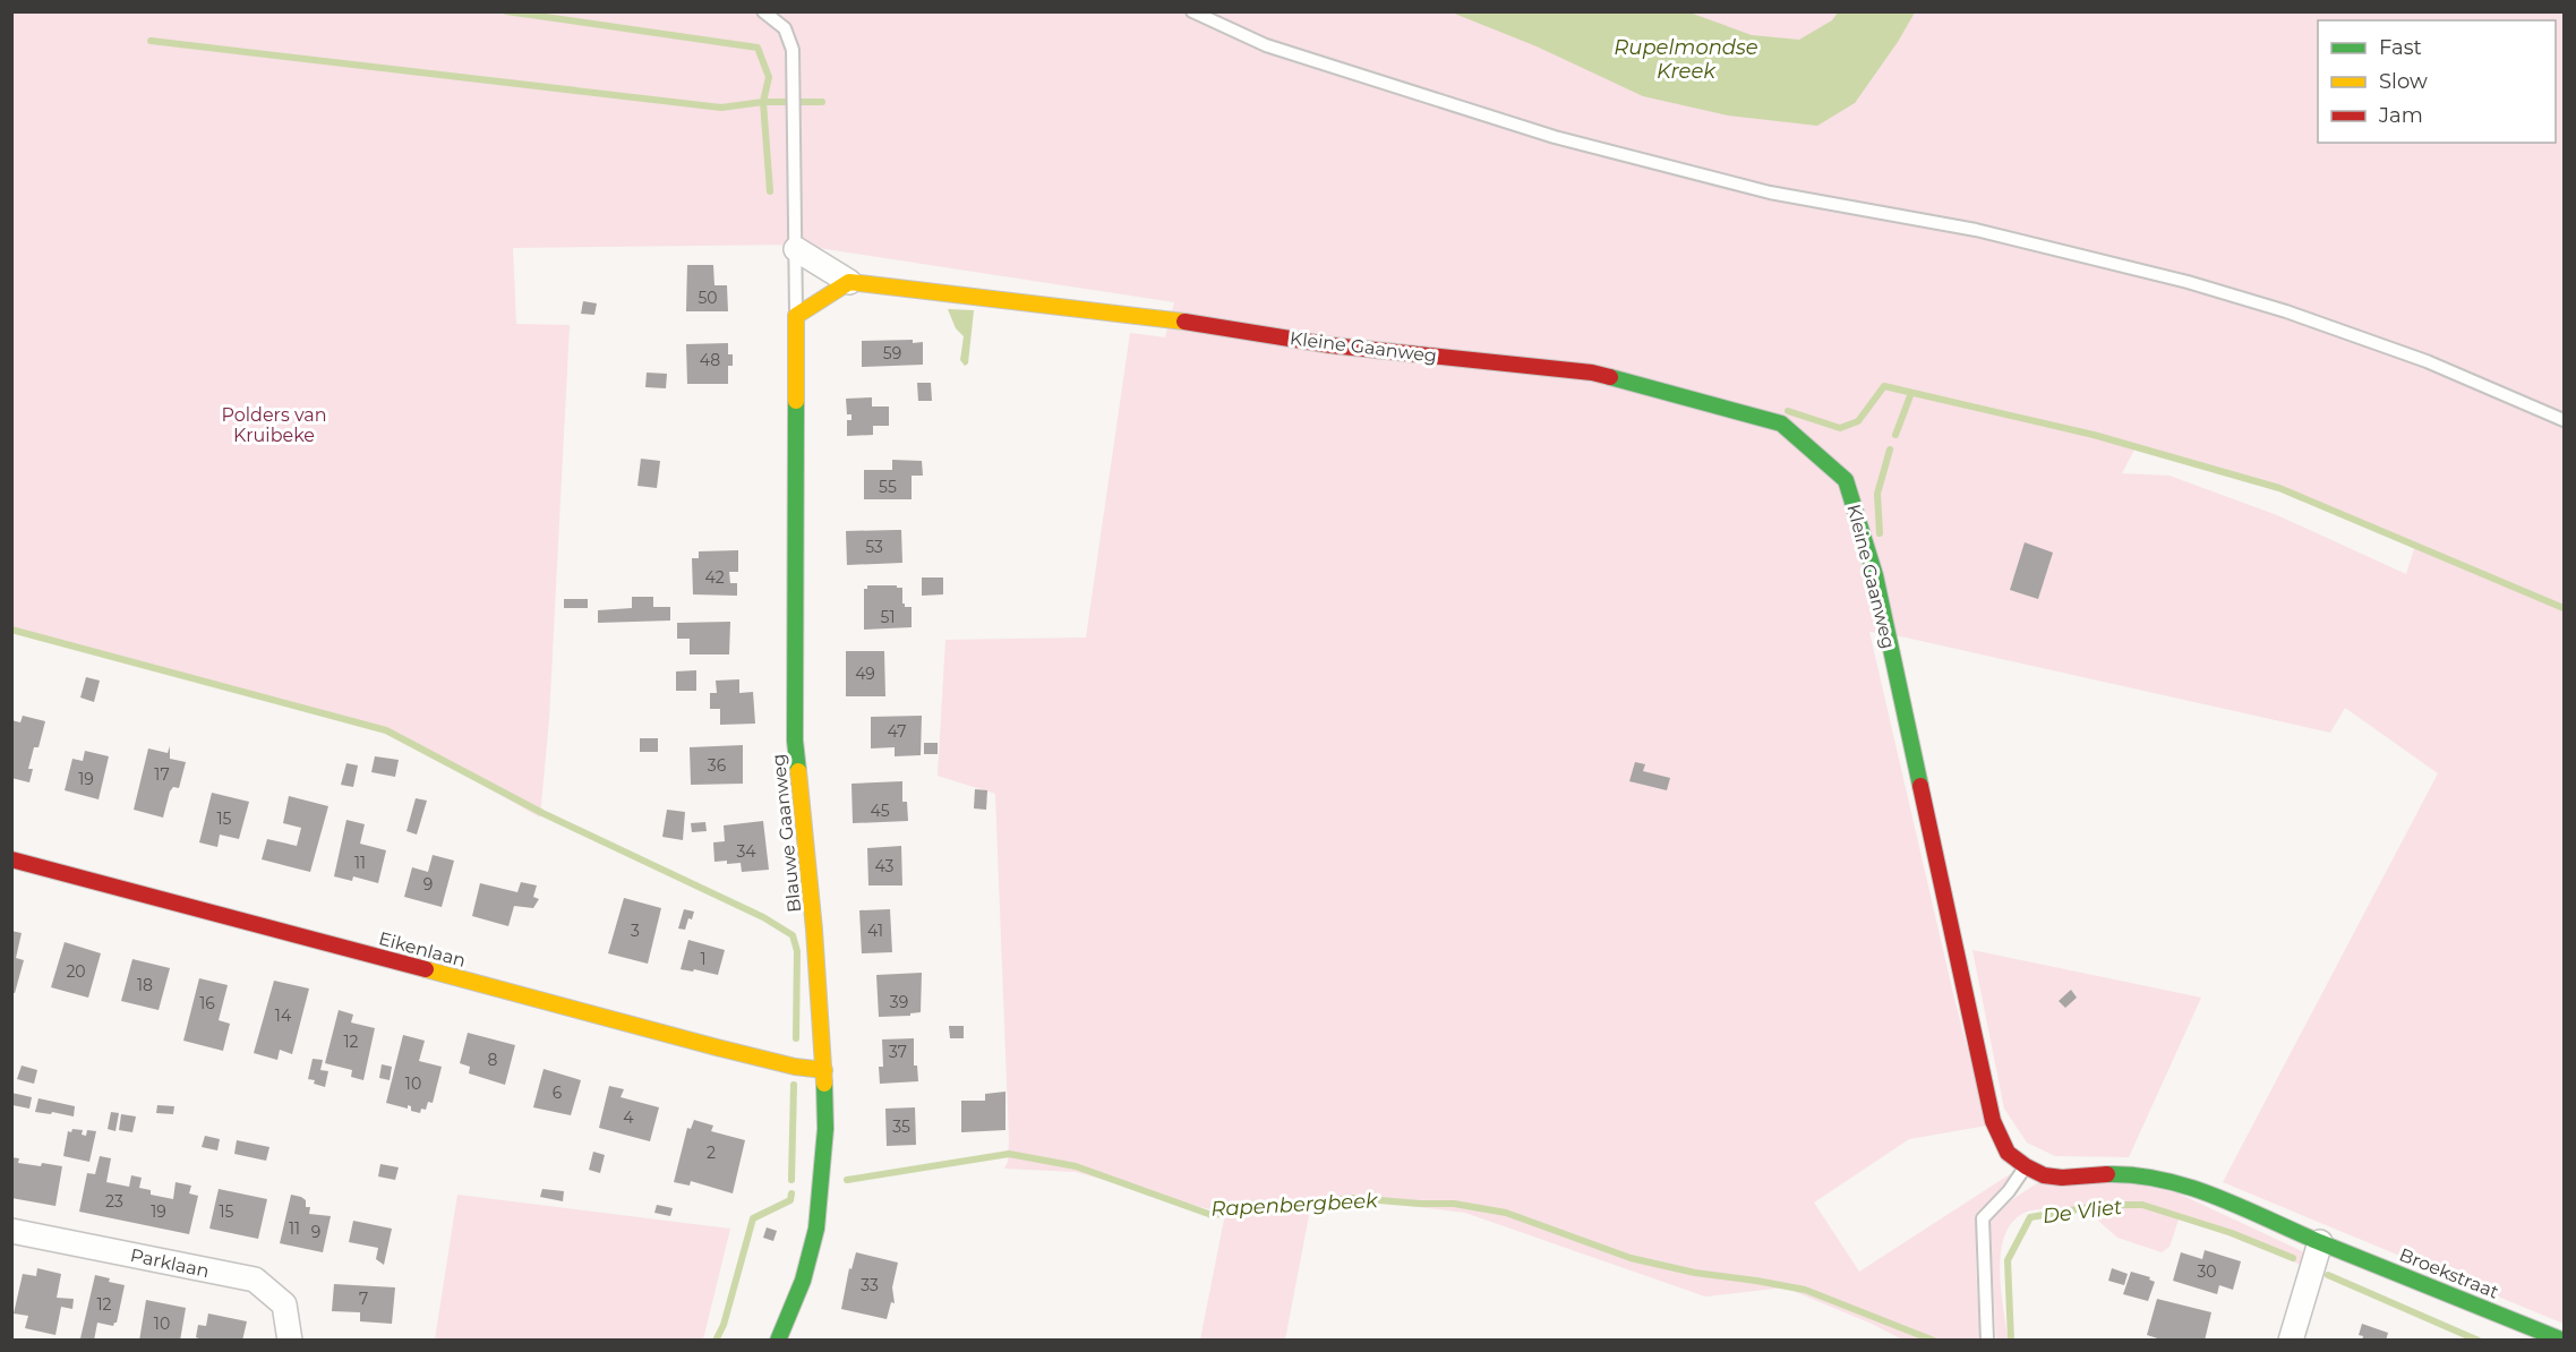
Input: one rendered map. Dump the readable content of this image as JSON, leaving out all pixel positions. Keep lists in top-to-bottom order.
{
  "streets": {
    "street": [
      "Kleine Gaanweg",
      "Blauwe Gaanweg",
      "Eikenlaan",
      "Parklaan",
      "Broekstraat"
    ]
  },
  "crossings": [
    ["Kleine Gaanweg", "Broekstraat"],
    ["Blauwe Gaanweg", "Eikenlaan"]
  ],
  "water": ["Rupelmondse Kreek", "Rapenbergbeek", "De Vliet"],
  "parks": ["Polders van Kruibeke"],
  "house_numbers": [
    "50",
    "59",
    "48",
    "55",
    "53",
    "42",
    "51",
    "49",
    "47",
    "36",
    "17",
    "19",
    "45",
    "15",
    "34",
    "11",
    "43",
    "9",
    "3",
    "41",
    "1",
    "20",
    "18",
    "39",
    "16",
    "14",
    "12",
    "37",
    "8",
    "10",
    "6",
    "4",
    "35",
    "2",
    "23",
    "19",
    "15",
    "11",
    "9",
    "30",
    "33",
    "7",
    "12",
    "10"
  ],
  "legend": ["Fast", "Slow", "Jam"]
}
